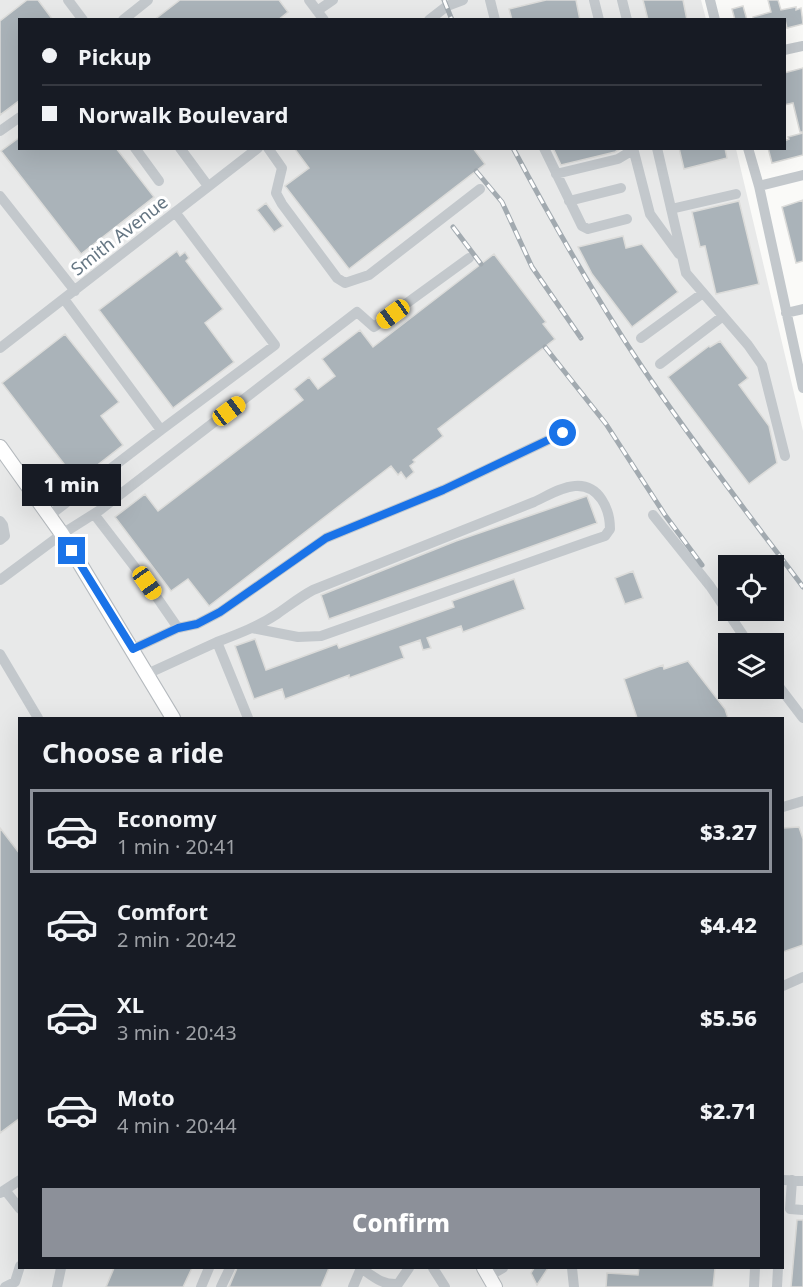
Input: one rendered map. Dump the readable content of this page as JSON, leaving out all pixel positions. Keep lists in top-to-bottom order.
{
  "streets": {
    "street": ["Smith Avenue"]
  },
  "page": {
    "banner": ["Pickup", "Norwalk Boulevard"],
    "bubble": "1 min",
    "heading": "Choose a ride",
    "list": [
      {
        "name": "Economy",
        "note": "1 min · 20:41",
        "value": "$3.27"
      },
      {
        "name": "Comfort",
        "note": "2 min · 20:42",
        "value": "$4.42"
      },
      {
        "name": "XL",
        "note": "3 min · 20:43",
        "value": "$5.56"
      },
      {
        "name": "Moto",
        "note": "4 min · 20:44",
        "value": "$2.71"
      }
    ],
    "buttons": "Confirm"
  }
}
